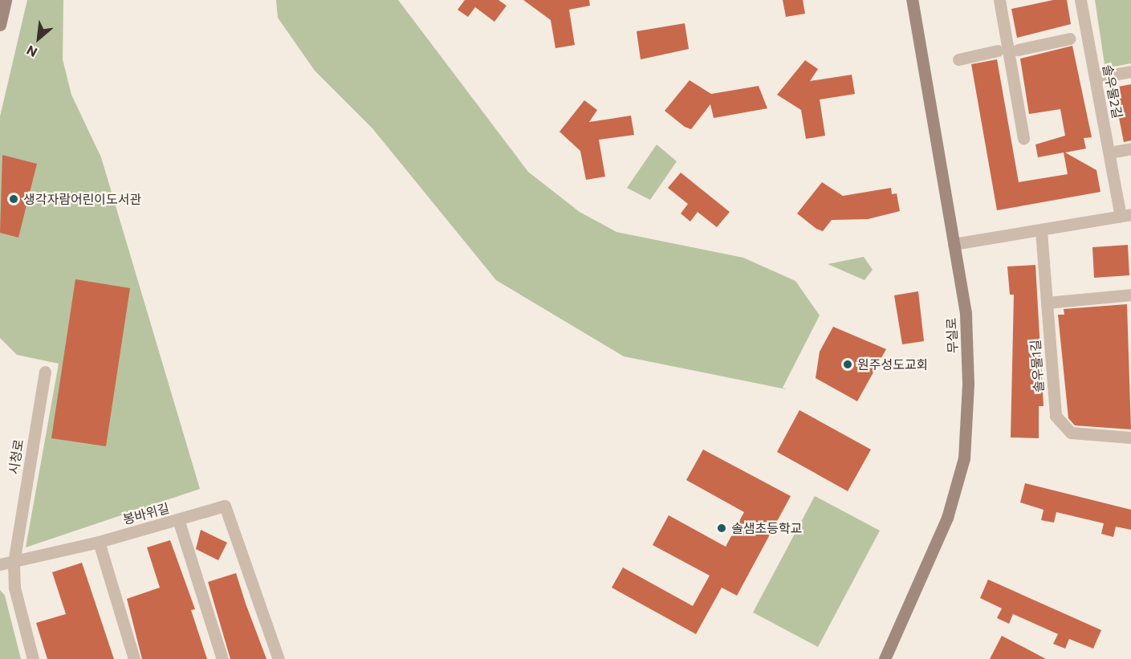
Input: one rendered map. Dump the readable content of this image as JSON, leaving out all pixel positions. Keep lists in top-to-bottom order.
{
  "streets": {
    "street": [
      "솔우물2길",
      "무실로",
      "솔우물1길",
      "시청로",
      "봉바위길"
    ]
  },
  "crossings": [
    ["시청로", "봉바위길"]
  ],
  "places": ["생각자람어린이도서관", "원주성도교회", "솔샘초등학교"],
  "north": "bottom left"
}
